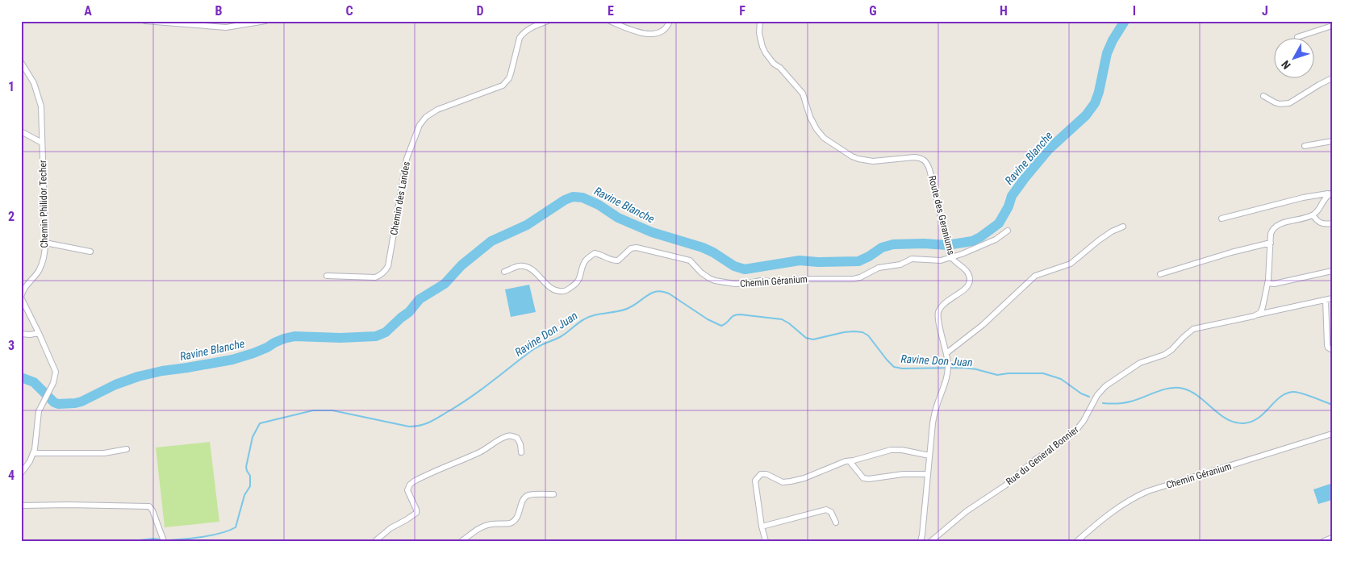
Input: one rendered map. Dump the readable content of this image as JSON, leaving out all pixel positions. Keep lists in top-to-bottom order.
{
  "streets": {
    "street": [
      "Chemin des Landes",
      "Chemin Philidor Techer",
      "Route des Geraniums",
      "Chemin Géranium",
      "Rue du General Bonnier"
    ]
  },
  "crossings": [
    ["Route des Geraniums", "Chemin Géranium"]
  ],
  "water": ["Ravine Blanche", "Ravine Don Juan"],
  "north": "bottom left",
  "grid": {
    "columns": [
      "A",
      "B",
      "C",
      "D",
      "E",
      "F",
      "G",
      "H",
      "I",
      "J"
    ],
    "rows": [
      "1",
      "2",
      "3",
      "4"
    ]
  }
}
